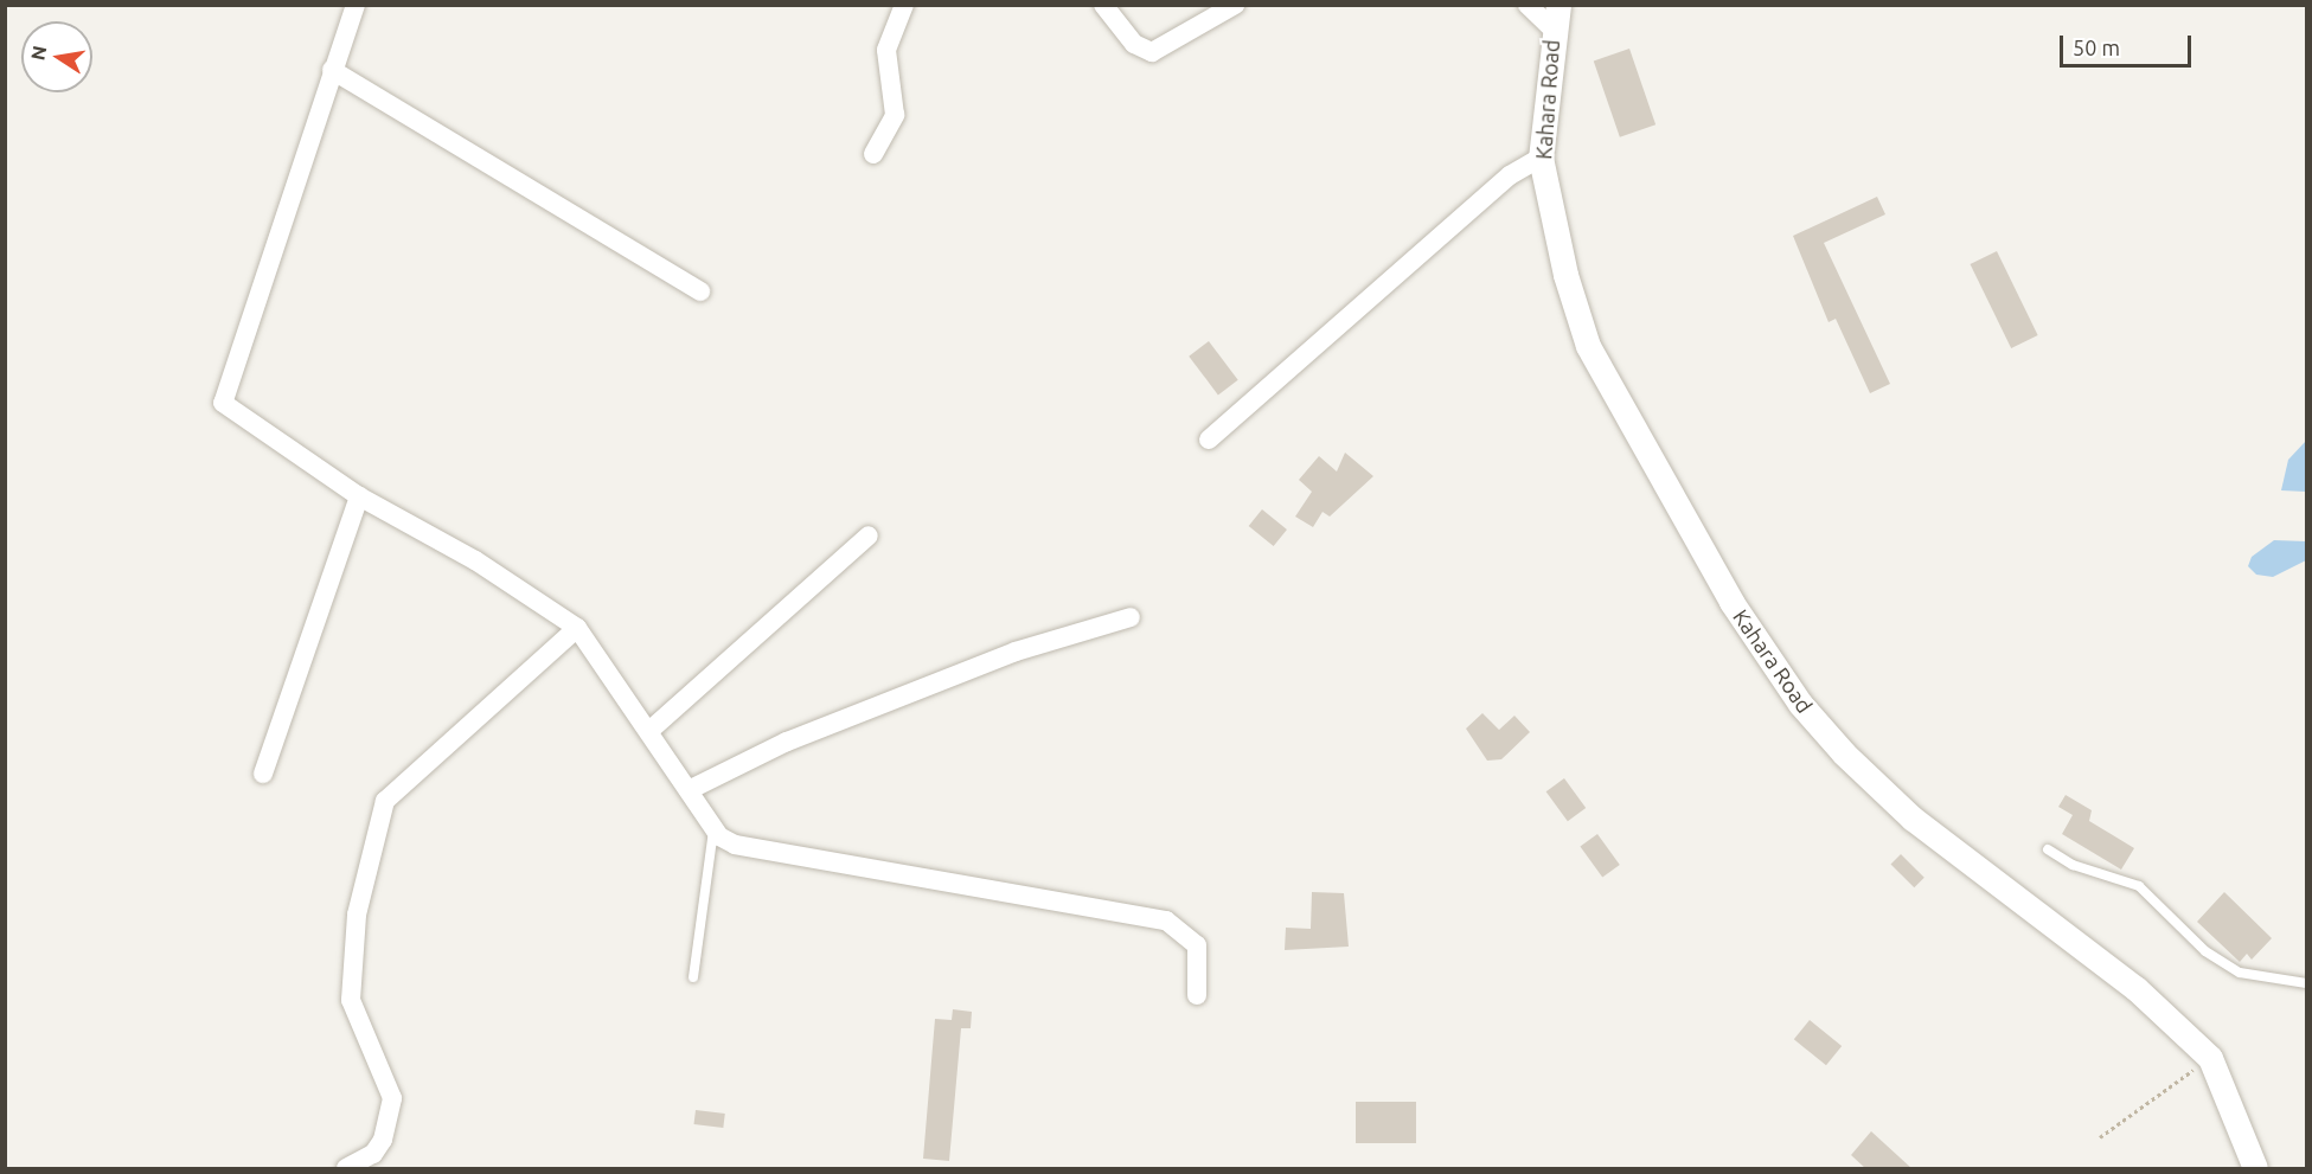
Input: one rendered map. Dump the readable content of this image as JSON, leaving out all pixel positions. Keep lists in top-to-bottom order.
{
  "streets": {
    "street": ["Kahara Road"]
  },
  "scale_bar": "50 m",
  "north": "left"
}
